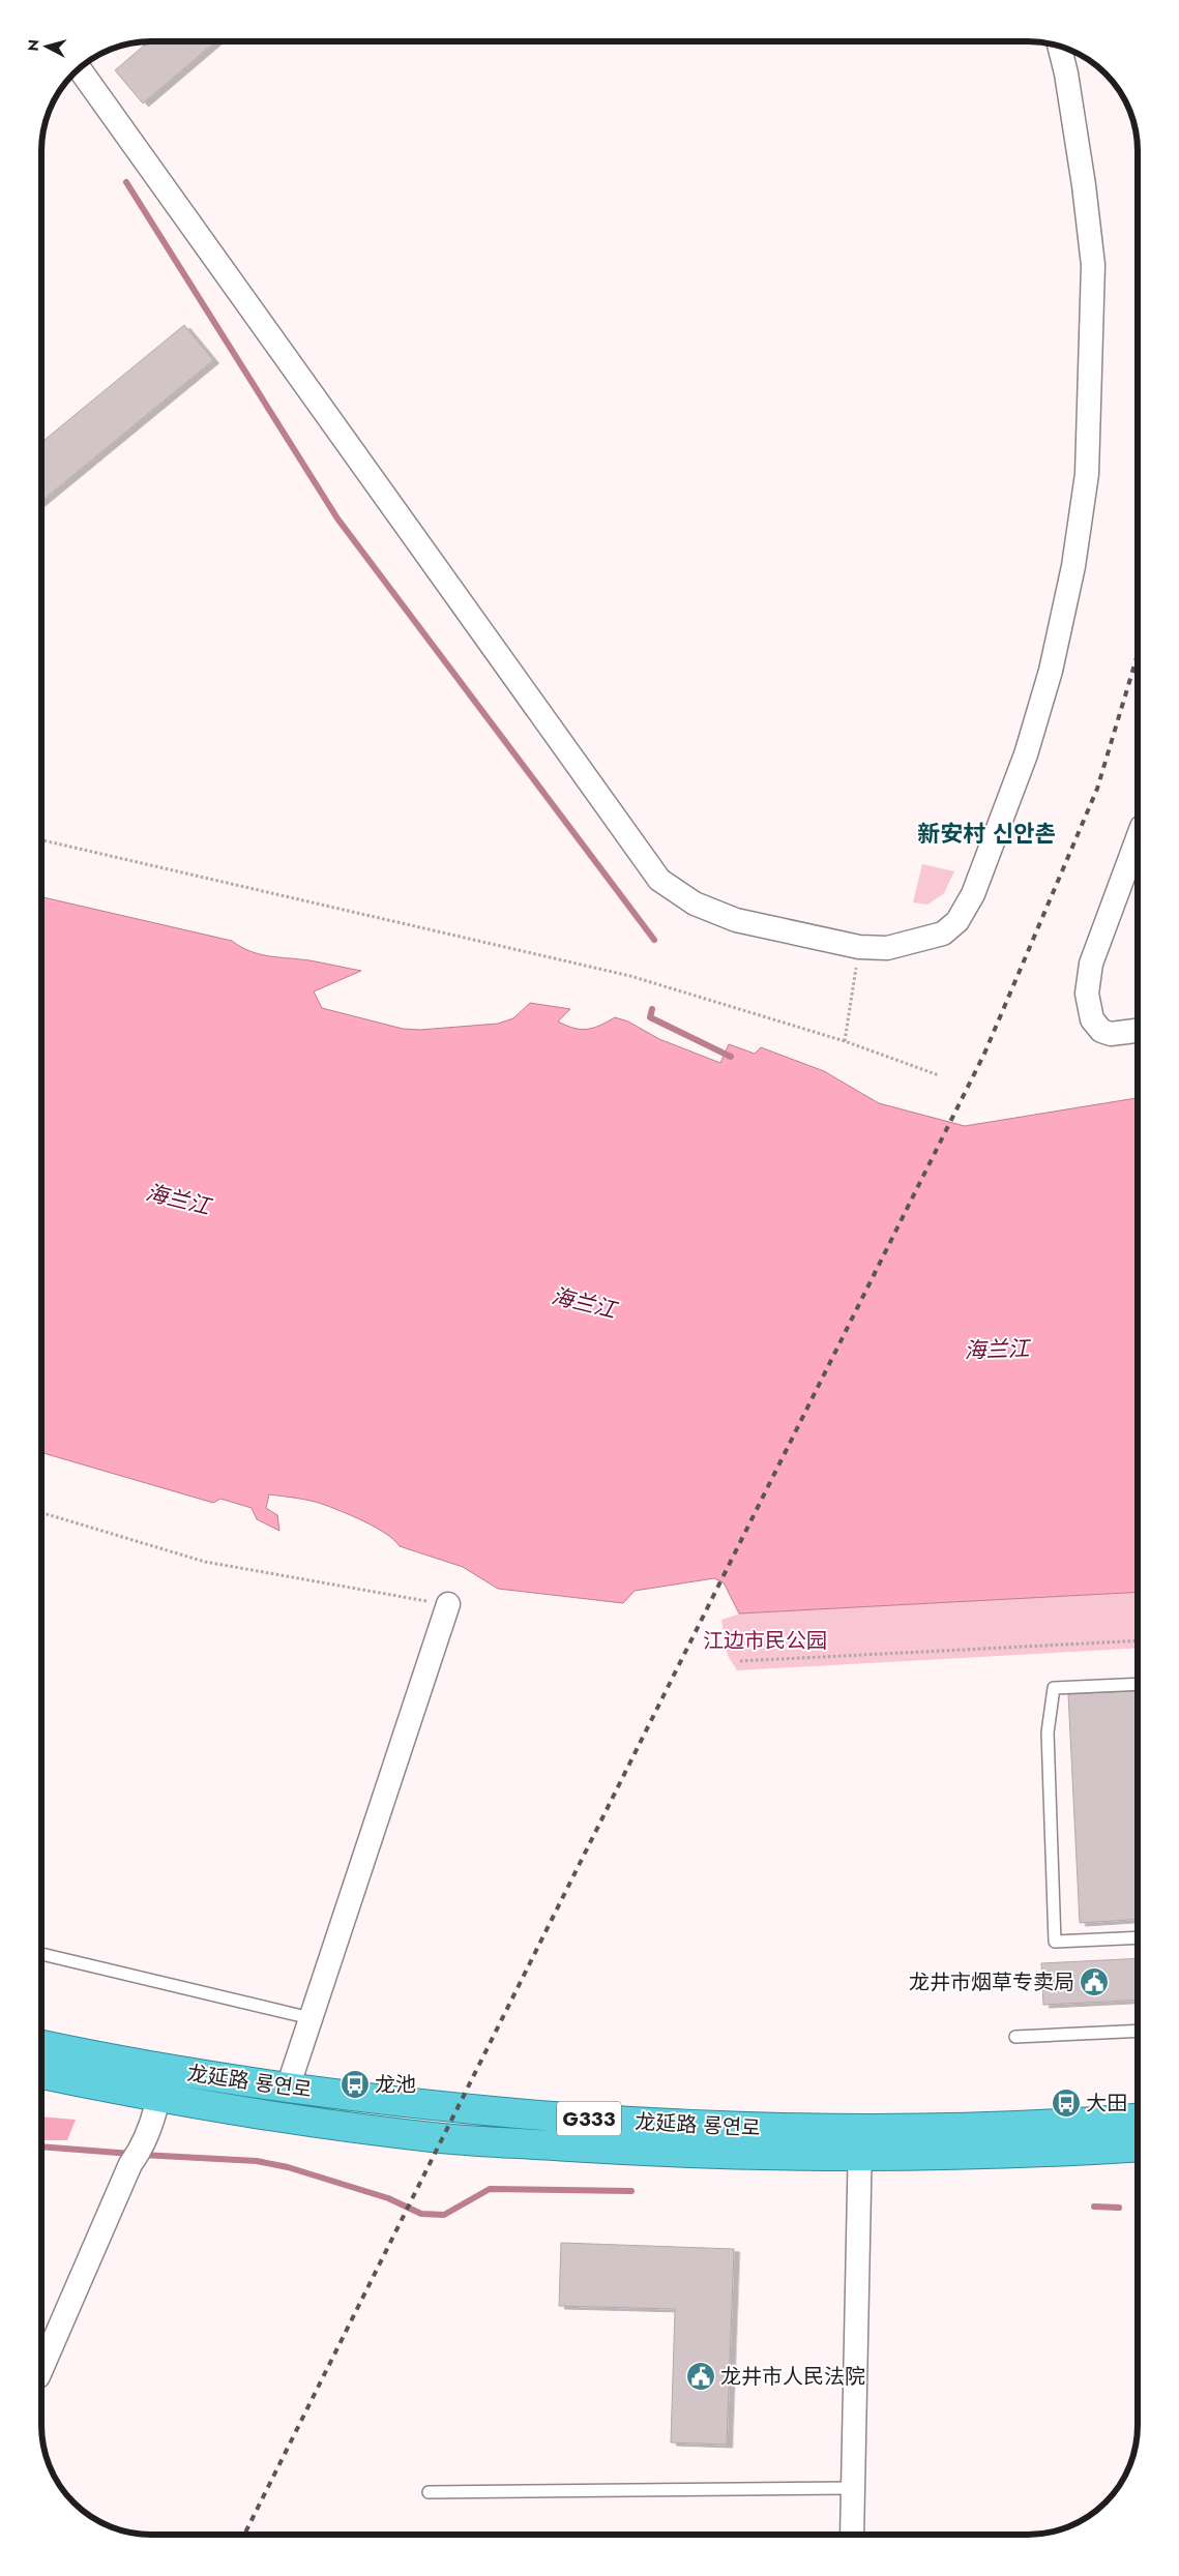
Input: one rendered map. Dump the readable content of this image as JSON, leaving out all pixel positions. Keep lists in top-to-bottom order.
{
  "streets": {
    "highway": ["龙延路 룡연로", "G333"]
  },
  "districts": ["新安村 신안촌"],
  "water": ["海兰江"],
  "parks": ["江边市民公园"],
  "places": {
    "public building": ["龙井市烟草专卖局", "龙井市人民法院"],
    "bus stop": ["龙池", "大田"]
  },
  "north": "left"
}
